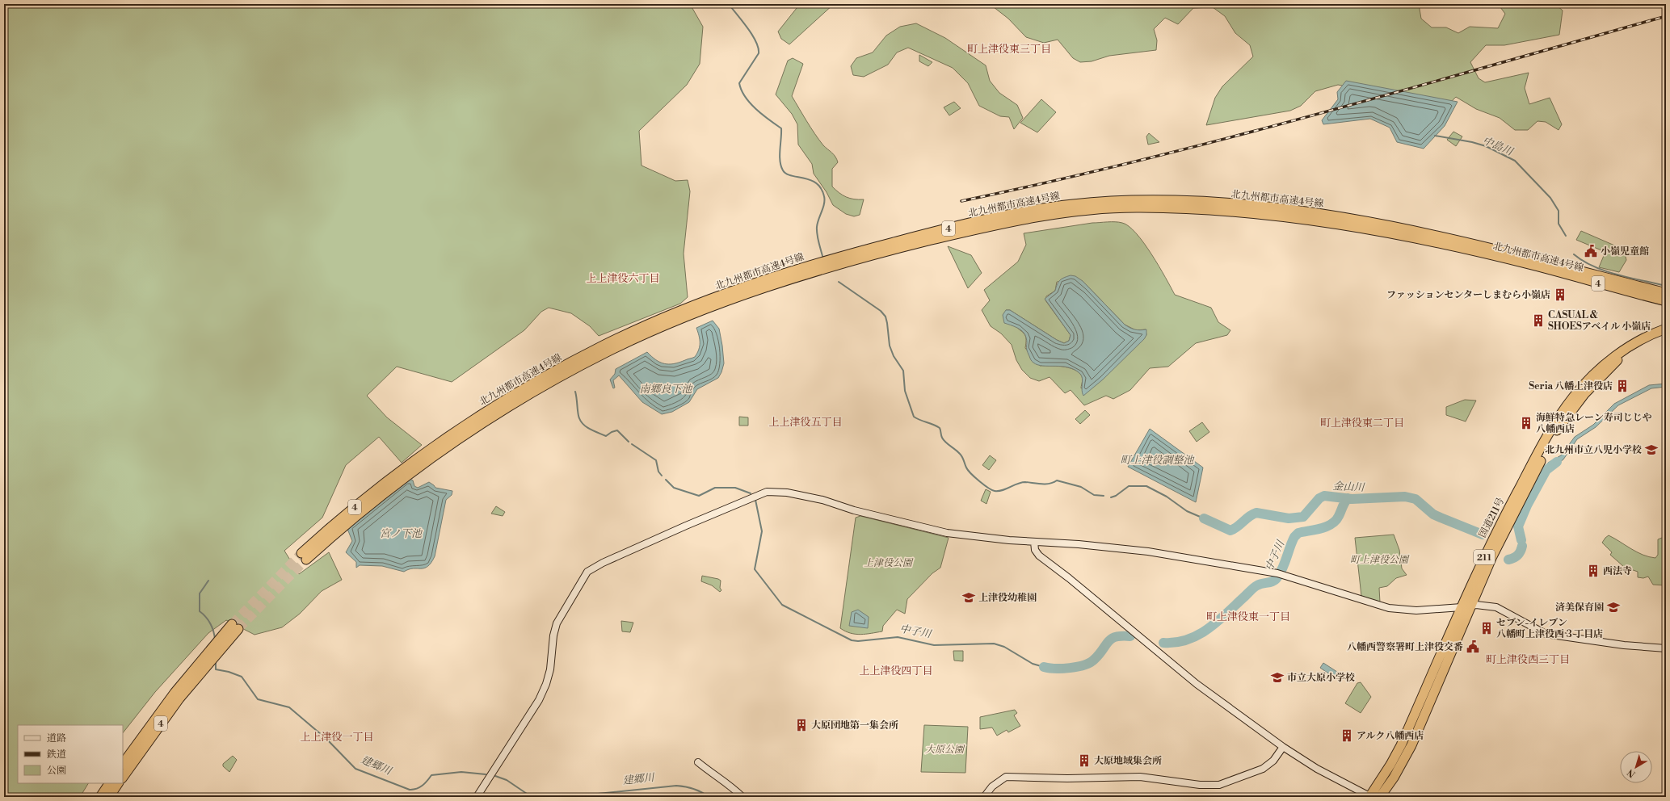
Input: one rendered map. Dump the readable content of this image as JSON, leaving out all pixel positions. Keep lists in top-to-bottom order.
{
  "streets": {
    "highway": [
      "北九州都市高速4号線",
      "4",
      "国道211号",
      "211"
    ]
  },
  "districts": [
    "町上津役東三丁目",
    "上上津役六丁目",
    "上上津役五丁目",
    "町上津役東二丁目",
    "町上津役東一丁目",
    "町上津役西三丁目",
    "上上津役四丁目",
    "上上津役一丁目"
  ],
  "water": [
    "中島川",
    "南郷良下池",
    "町上津役調整池",
    "金山川",
    "宮ノ下池",
    "中子川",
    "建郷川"
  ],
  "parks": ["町上津役公園", "上津役公園", "大原公園"],
  "places": {
    "public building": ["小嶺児童館", "八幡西警察署町上津役交番"],
    "building": [
      "ファッションセンターしまむら小嶺店",
      "CASUAL & SHOESアベイル 小嶺店",
      "Seria 八幡上津役店",
      "海鮮特急レーン寿司じじや 八幡西店",
      "西法寺",
      "セブン-イレブン 八幡町上津役西３丁目店",
      "大原団地第一集会所",
      "アルク八幡西店",
      "大原地域集会所"
    ],
    "school or university": [
      "北九州市立八児小学校",
      "上津役幼稚園",
      "済美保育園",
      "市立大原小学校"
    ]
  },
  "legend": ["道路", "鉄道", "公園"],
  "north": "bottom left"
}
